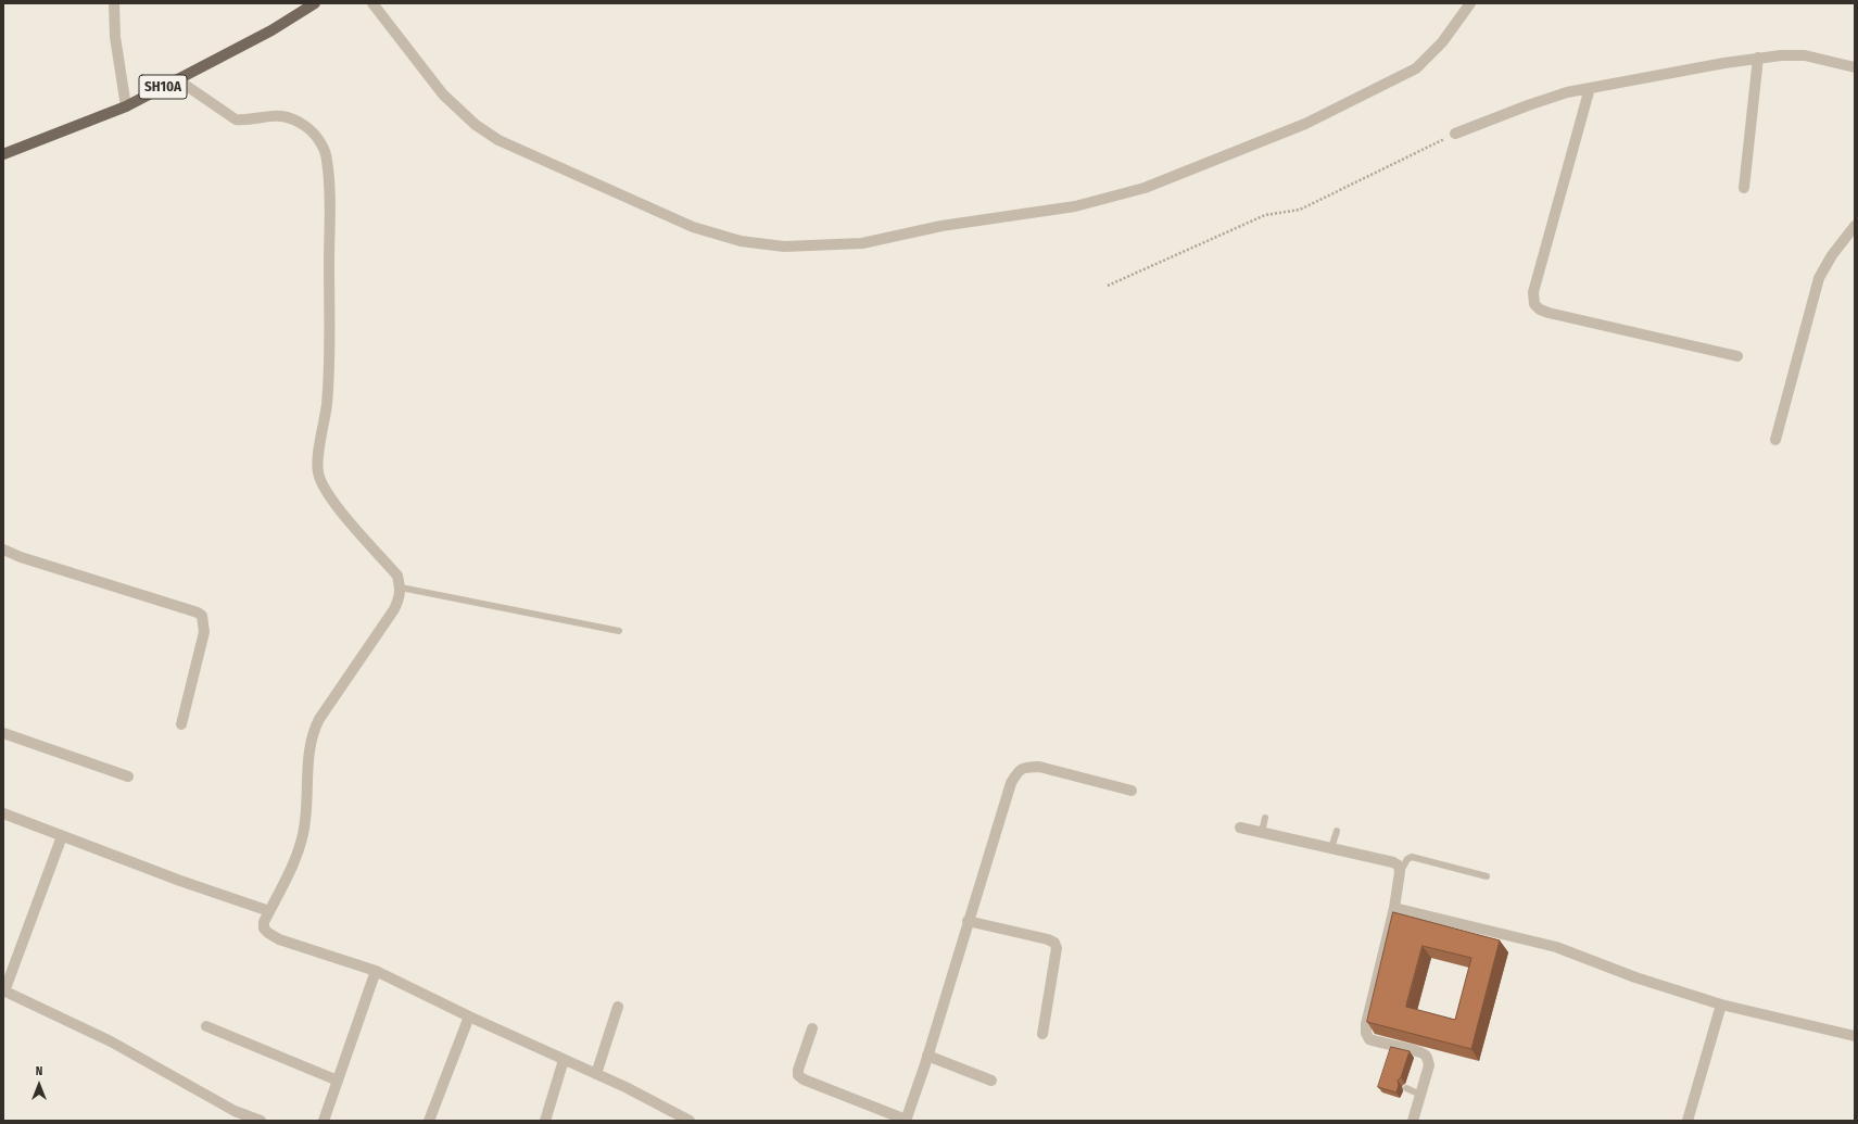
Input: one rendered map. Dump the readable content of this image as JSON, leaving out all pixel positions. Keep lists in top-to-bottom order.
{
  "streets": {
    "main road": ["SH10A"]
  },
  "north": "top"
}
